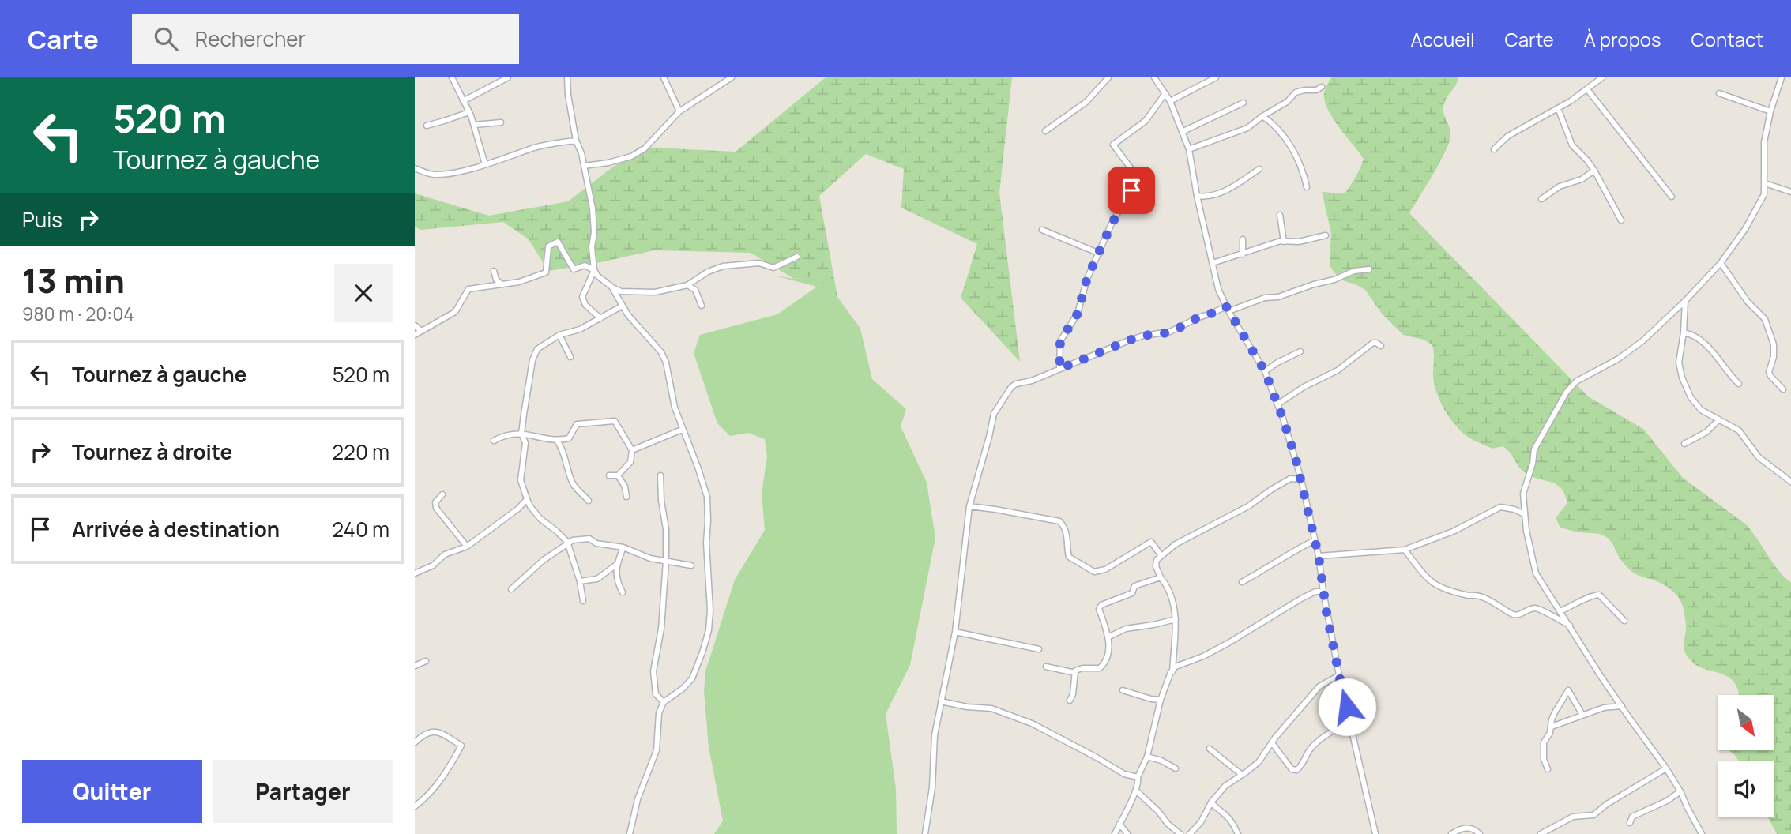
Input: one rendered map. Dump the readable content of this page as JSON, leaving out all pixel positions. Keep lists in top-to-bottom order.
{
  "north": "bottom right",
  "page": {
    "header": "Carte",
    "search": "Rechercher",
    "nav": [
      "Accueil",
      "Carte",
      "À propos",
      "Contact"
    ],
    "turn": ["520 m", "Tournez à gauche"],
    "then": "Puis",
    "heading": ["13 min", "980 m · 20:04"],
    "list": [
      {
        "name": "Tournez à gauche",
        "value": "520 m"
      },
      {
        "name": "Tournez à droite",
        "value": "220 m"
      },
      {
        "name": "Arrivée à destination",
        "value": "240 m"
      }
    ],
    "buttons": ["Quitter", "Partager"]
  }
}
